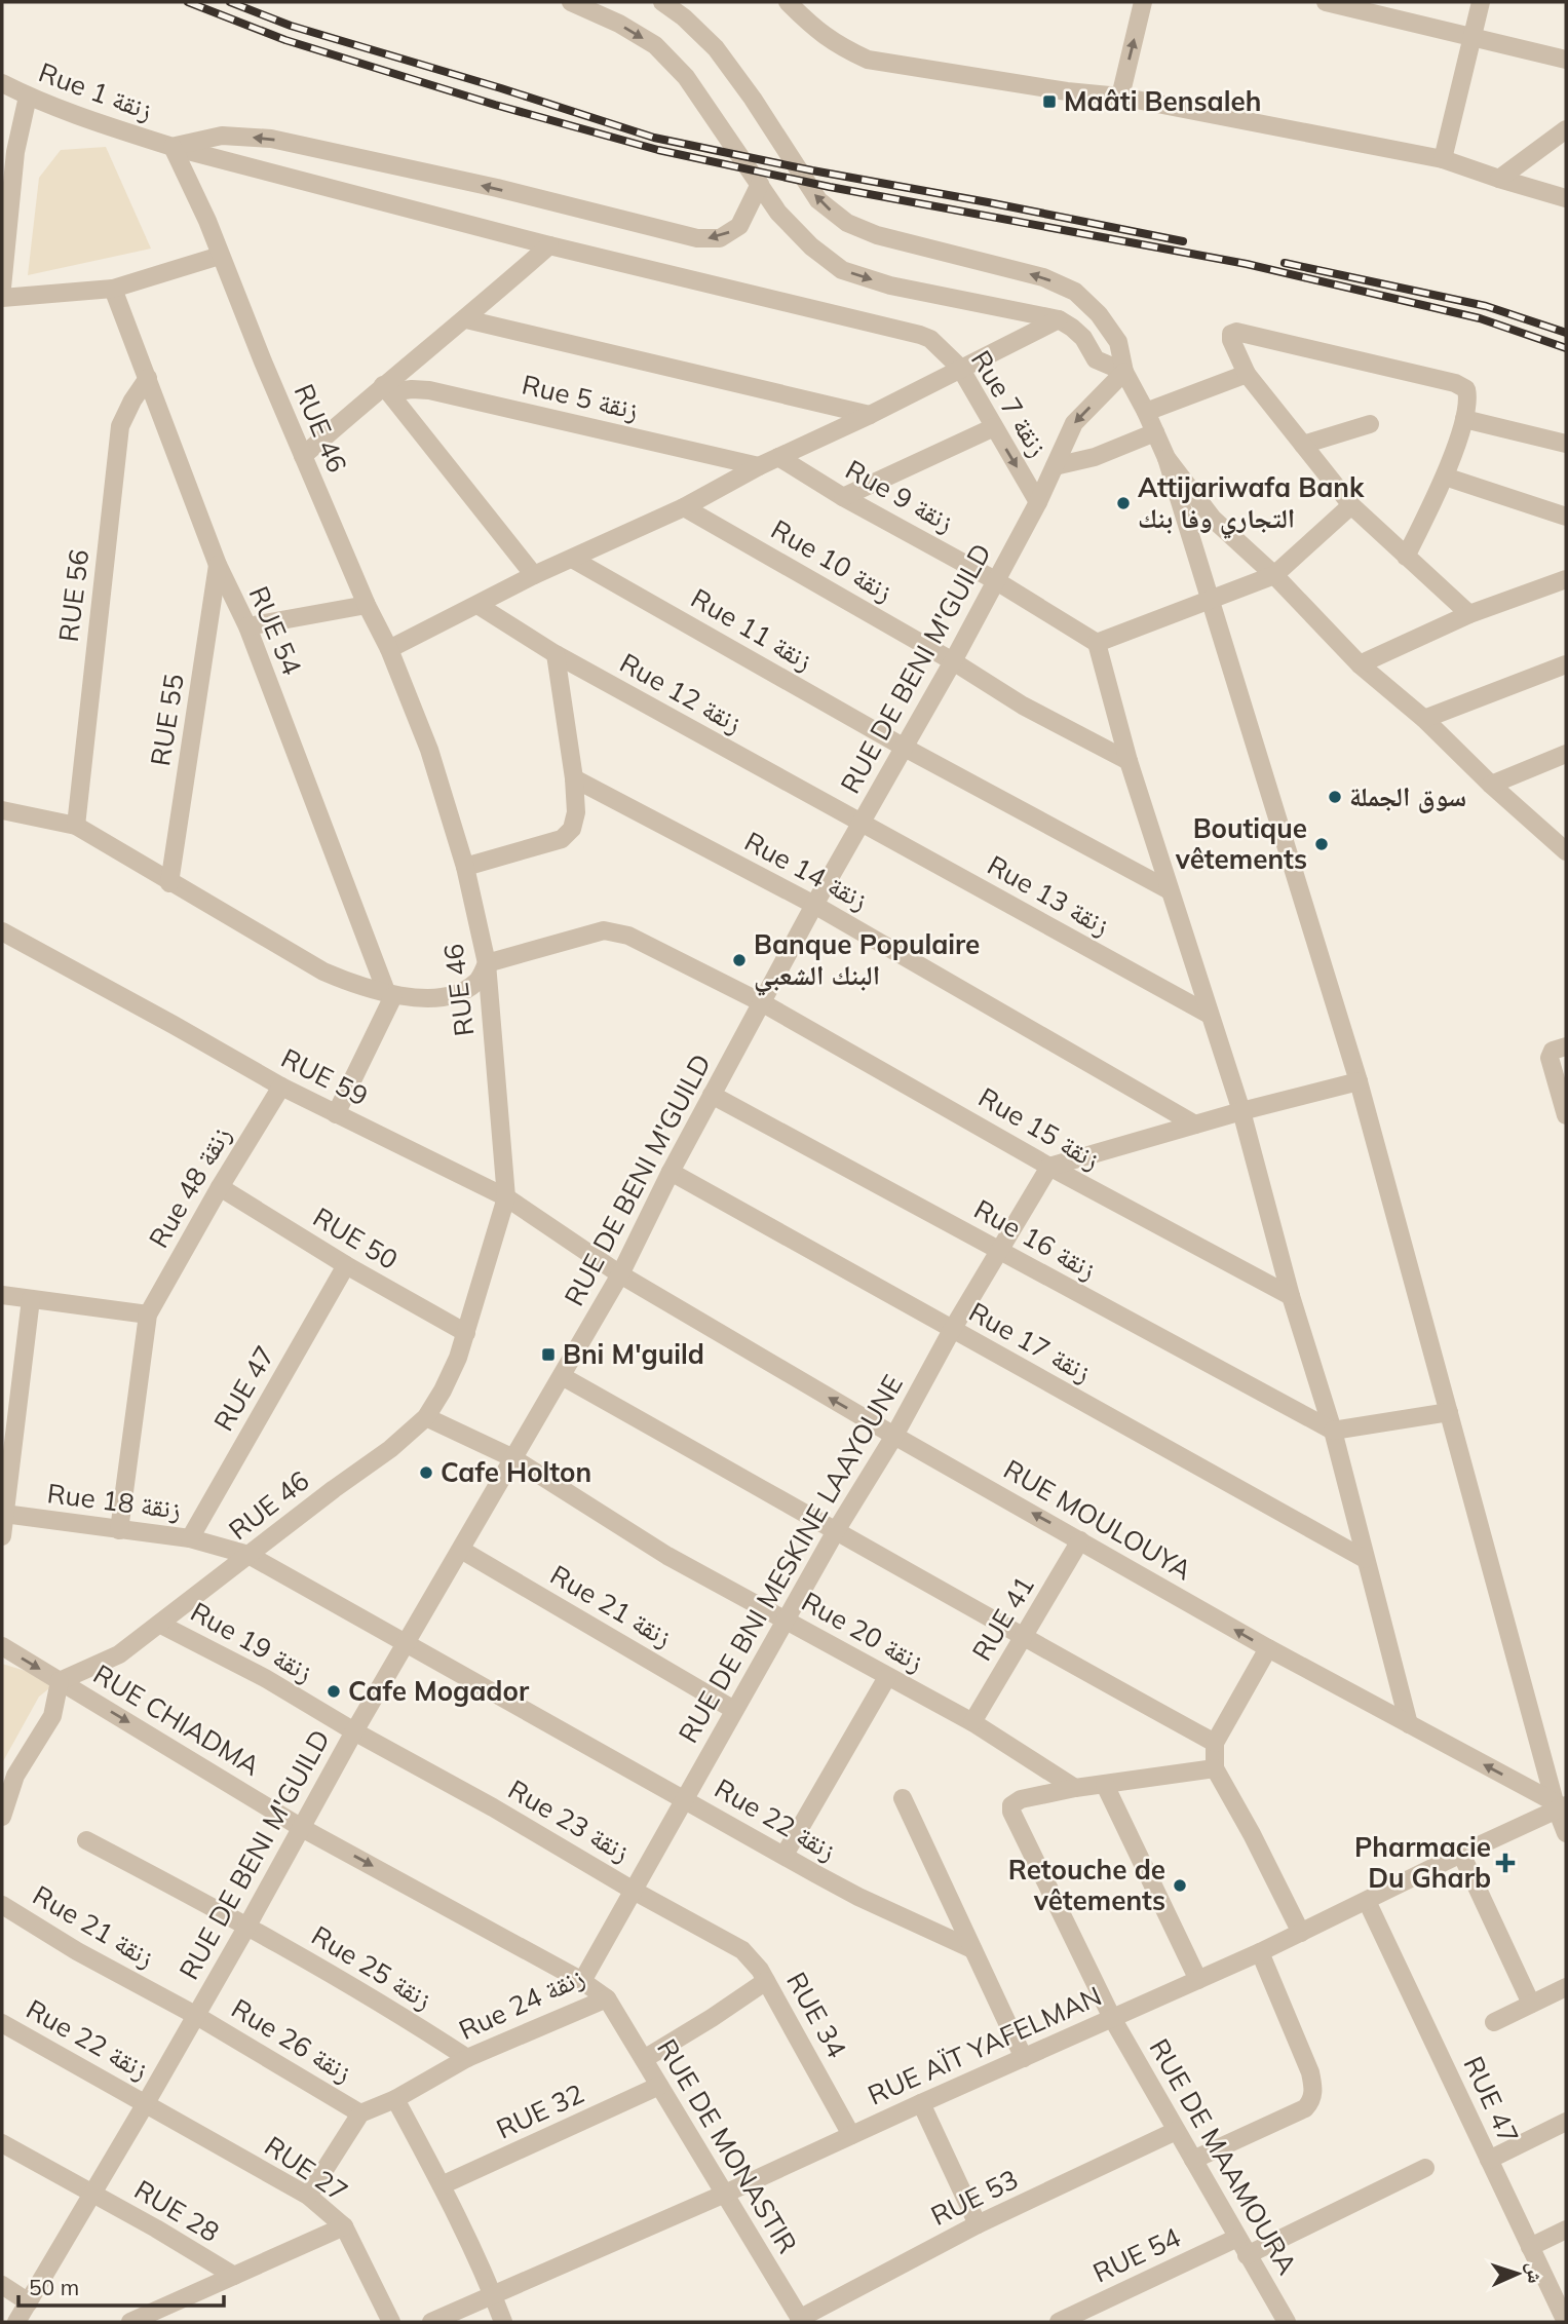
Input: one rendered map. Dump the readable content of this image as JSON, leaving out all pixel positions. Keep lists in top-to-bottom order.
{
  "streets": {
    "street": [
      "Rue 1 زنقة",
      "Rue 5 زنقة",
      "Rue 7 زنقة",
      "RUE 46",
      "Rue 9 زنقة",
      "Rue 10 زنقة",
      "RUE 56",
      "Rue 11 زنقة",
      "RUE 54",
      "RUE DE BENI M'GUILD",
      "Rue 12 زنقة",
      "RUE 55",
      "Rue 14 زنقة",
      "Rue 13 زنقة",
      "RUE 59",
      "Rue 15 زنقة",
      "Rue 48 زنقة",
      "RUE 50",
      "Rue 16 زنقة",
      "Rue 17 زنقة",
      "RUE 47",
      "Rue 18 زنقة",
      "RUE MOULOUYA",
      "RUE DE BNI MESKINE LAAYOUNE",
      "Rue 21 زنقة",
      "RUE 41",
      "Rue 20 زنقة",
      "Rue 19 زنقة",
      "RUE CHIADMA",
      "Rue 22 زنقة",
      "Rue 23 زنقة",
      "Rue 25 زنقة",
      "Rue 24 زنقة",
      "RUE 34",
      "Rue 26 زنقة",
      "RUE AÏT YAFELMAN",
      "RUE 32",
      "RUE DE MONASTIR",
      "RUE DE MAAMOURA",
      "RUE 27",
      "RUE 53",
      "RUE 28"
    ]
  },
  "crossings": [
    ["Rue 1 زنقة", "Rue 7 زنقة"],
    ["Rue 1 زنقة", "RUE 46"],
    ["Rue 7 زنقة", "RUE DE BENI M'GUILD"],
    ["RUE 46", "RUE 59"],
    ["RUE 46", "RUE 50"],
    ["RUE 46", "Rue 18 زنقة"],
    ["RUE 46", "Rue 20 زنقة"],
    ["RUE 46", "Rue 19 زنقة"],
    ["RUE 46", "RUE CHIADMA"],
    ["Rue 9 زنقة", "RUE DE BENI M'GUILD"],
    ["Rue 10 زنقة", "RUE DE BENI M'GUILD"],
    ["RUE 56", "RUE 54"],
    ["Rue 11 زنقة", "RUE DE BENI M'GUILD"],
    ["RUE 54", "RUE 55"],
    ["RUE 54", "RUE DE MAAMOURA"],
    ["RUE DE BENI M'GUILD", "Rue 12 زنقة"],
    ["RUE DE BENI M'GUILD", "Rue 14 زنقة"],
    ["RUE DE BENI M'GUILD", "Rue 13 زنقة"],
    ["RUE DE BENI M'GUILD", "RUE 59"],
    ["RUE DE BENI M'GUILD", "Rue 15 زنقة"],
    ["RUE DE BENI M'GUILD", "Rue 16 زنقة"],
    ["RUE DE BENI M'GUILD", "Rue 17 زنقة"],
    ["RUE DE BENI M'GUILD", "Rue 18 زنقة"],
    ["RUE DE BENI M'GUILD", "RUE MOULOUYA"],
    ["RUE DE BENI M'GUILD", "Rue 21 زنقة"],
    ["RUE DE BENI M'GUILD", "Rue 20 زنقة"],
    ["RUE DE BENI M'GUILD", "Rue 19 زنقة"],
    ["RUE DE BENI M'GUILD", "RUE CHIADMA"],
    ["RUE DE BENI M'GUILD", "Rue 22 زنقة"],
    ["RUE DE BENI M'GUILD", "Rue 23 زنقة"],
    ["RUE DE BENI M'GUILD", "Rue 25 زنقة"],
    ["RUE DE BENI M'GUILD", "Rue 24 زنقة"],
    ["RUE DE BENI M'GUILD", "Rue 26 زنقة"],
    ["RUE DE BENI M'GUILD", "RUE 27"],
    ["RUE DE BENI M'GUILD", "RUE 28"],
    ["Rue 12 زنقة", "Rue 13 زنقة"],
    ["RUE 59", "Rue 48 زنقة"],
    ["RUE 59", "RUE MOULOUYA"],
    ["Rue 15 زنقة", "RUE DE BNI MESKINE LAAYOUNE"],
    ["Rue 48 زنقة", "RUE 50"],
    ["Rue 48 زنقة", "Rue 18 زنقة"],
    ["RUE 50", "RUE 47"],
    ["Rue 16 زنقة", "RUE DE BNI MESKINE LAAYOUNE"],
    ["Rue 17 زنقة", "RUE DE BNI MESKINE LAAYOUNE"],
    ["RUE 47", "Rue 18 زنقة"],
    ["RUE 47", "RUE AÏT YAFELMAN"],
    ["Rue 18 زنقة", "Rue 22 زنقة"],
    ["RUE MOULOUYA", "RUE DE BNI MESKINE LAAYOUNE"],
    ["RUE MOULOUYA", "RUE 41"],
    ["RUE MOULOUYA", "RUE AÏT YAFELMAN"],
    ["RUE DE BNI MESKINE LAAYOUNE", "Rue 21 زنقة"],
    ["RUE DE BNI MESKINE LAAYOUNE", "Rue 20 زنقة"],
    ["RUE DE BNI MESKINE LAAYOUNE", "Rue 22 زنقة"],
    ["RUE DE BNI MESKINE LAAYOUNE", "Rue 23 زنقة"],
    ["RUE DE BNI MESKINE LAAYOUNE", "Rue 24 زنقة"],
    ["Rue 21 زنقة", "Rue 26 زنقة"],
    ["RUE 41", "Rue 20 زنقة"],
    ["Rue 20 زنقة", "RUE DE MAAMOURA"],
    ["Rue 19 زنقة", "Rue 23 زنقة"],
    ["RUE CHIADMA", "Rue 24 زنقة"],
    ["Rue 22 زنقة", "RUE 27"],
    ["Rue 23 زنقة", "RUE 34"],
    ["Rue 25 زنقة", "Rue 24 زنقة"],
    ["Rue 24 زنقة", "Rue 26 زنقة"],
    ["Rue 24 زنقة", "RUE DE MONASTIR"],
    ["RUE 34", "RUE AÏT YAFELMAN"],
    ["RUE AÏT YAFELMAN", "RUE DE MONASTIR"],
    ["RUE AÏT YAFELMAN", "RUE DE MAAMOURA"],
    ["RUE 32", "RUE DE MONASTIR"],
    ["RUE DE MONASTIR", "RUE 53"],
    ["RUE DE MAAMOURA", "RUE 53"]
  ],
  "one_way": ["Rue 24 زنقة"],
  "places": {
    "transit": ["Maâti Bensaleh", "Bni M'guild"],
    "other": [
      "Attijariwafa Bank التجاري وفا بنك",
      "سوق الجملة",
      "Boutique vêtements",
      "Banque Populaire البنك الشعبي",
      "Cafe Holton",
      "Cafe Mogador",
      "Retouche de vêtements"
    ],
    "health": ["Pharmacie Du Gharb"]
  },
  "scale_bar": "50 m",
  "north": "right"
}
